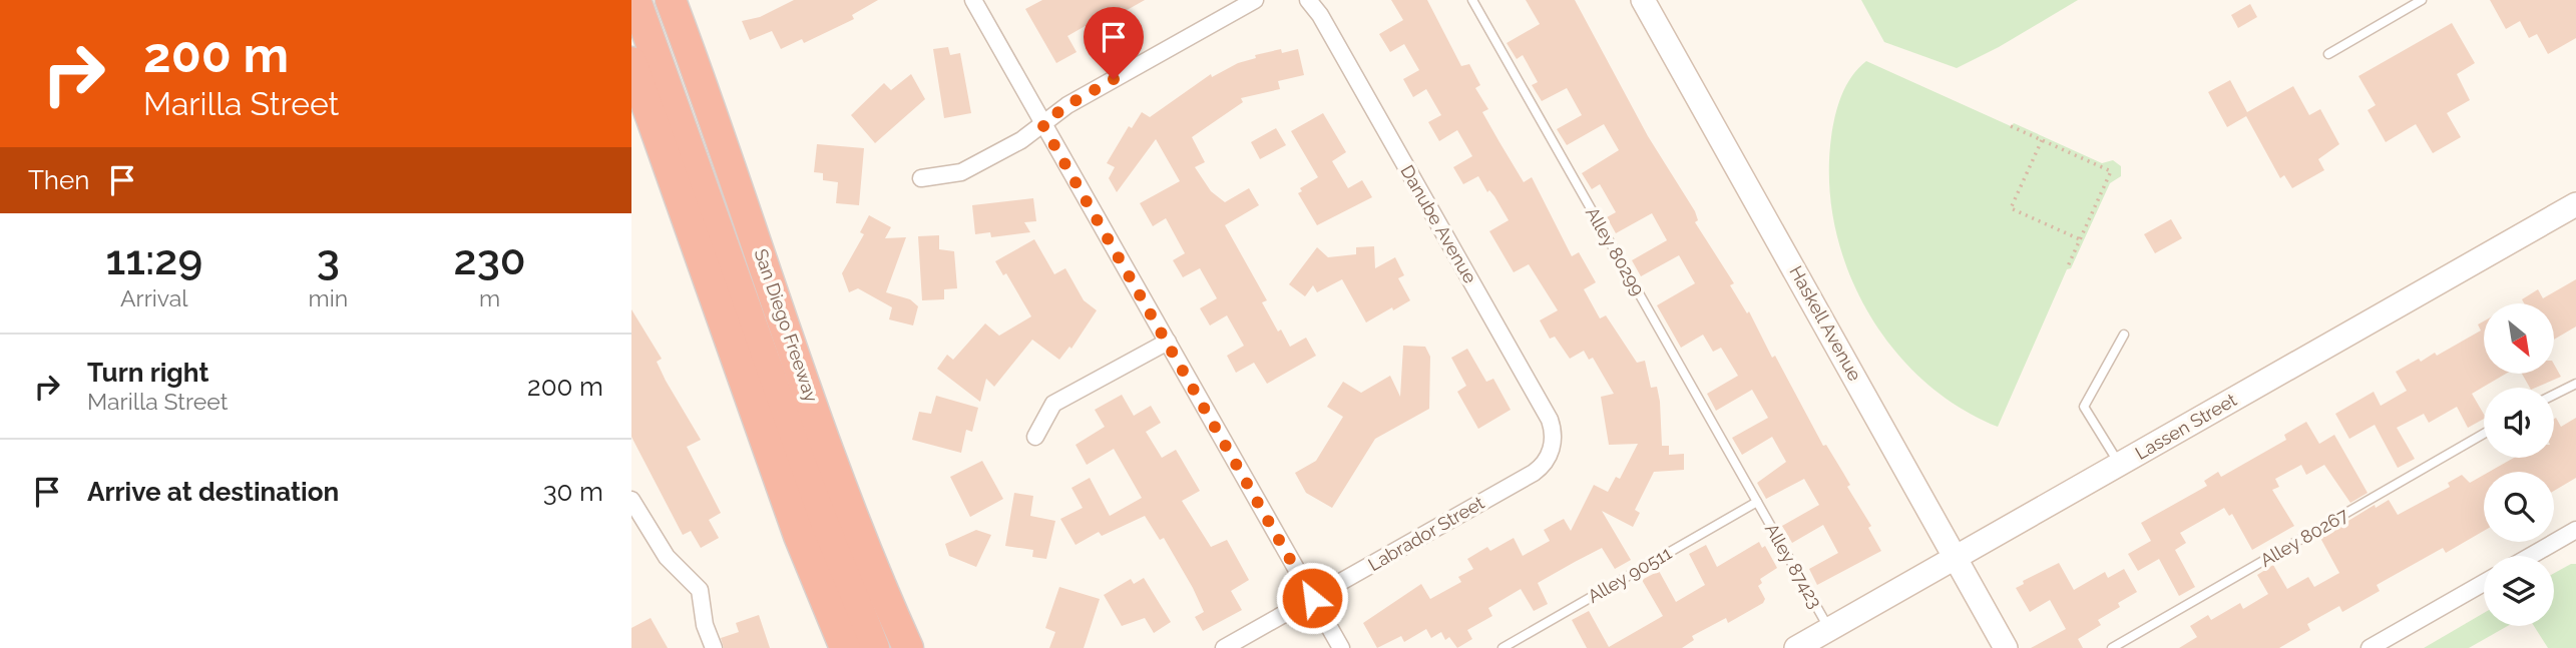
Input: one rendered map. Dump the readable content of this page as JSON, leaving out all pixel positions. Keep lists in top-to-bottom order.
{
  "streets": {
    "highway": ["San Diego Freeway"],
    "main road": ["Haskell Avenue", "Lassen Street"],
    "street": ["Danube Avenue", "Labrador Street"],
    "lane": [
      "Alley 80299",
      "Alley 80267",
      "Alley 87423",
      "Alley 90511"
    ]
  },
  "crossings": [
    ["Danube Avenue", "Labrador Street"],
    ["Alley 80299", "Alley 87423"],
    ["Alley 80299", "Alley 90511"],
    ["Haskell Avenue", "Lassen Street"],
    ["Lassen Street", "Alley 87423"],
    ["Alley 87423", "Alley 90511"]
  ],
  "north": "bottom right",
  "page": {
    "turn": ["200 m", "Marilla Street"],
    "then": "Then",
    "eta": [
      "11:29",
      "Arrival",
      "3",
      "min",
      "230",
      "m"
    ],
    "list": [
      {
        "name": "Turn right",
        "note": "Marilla Street",
        "value": "200 m"
      },
      {
        "name": "Arrive at destination",
        "value": "30 m"
      }
    ]
  }
}
